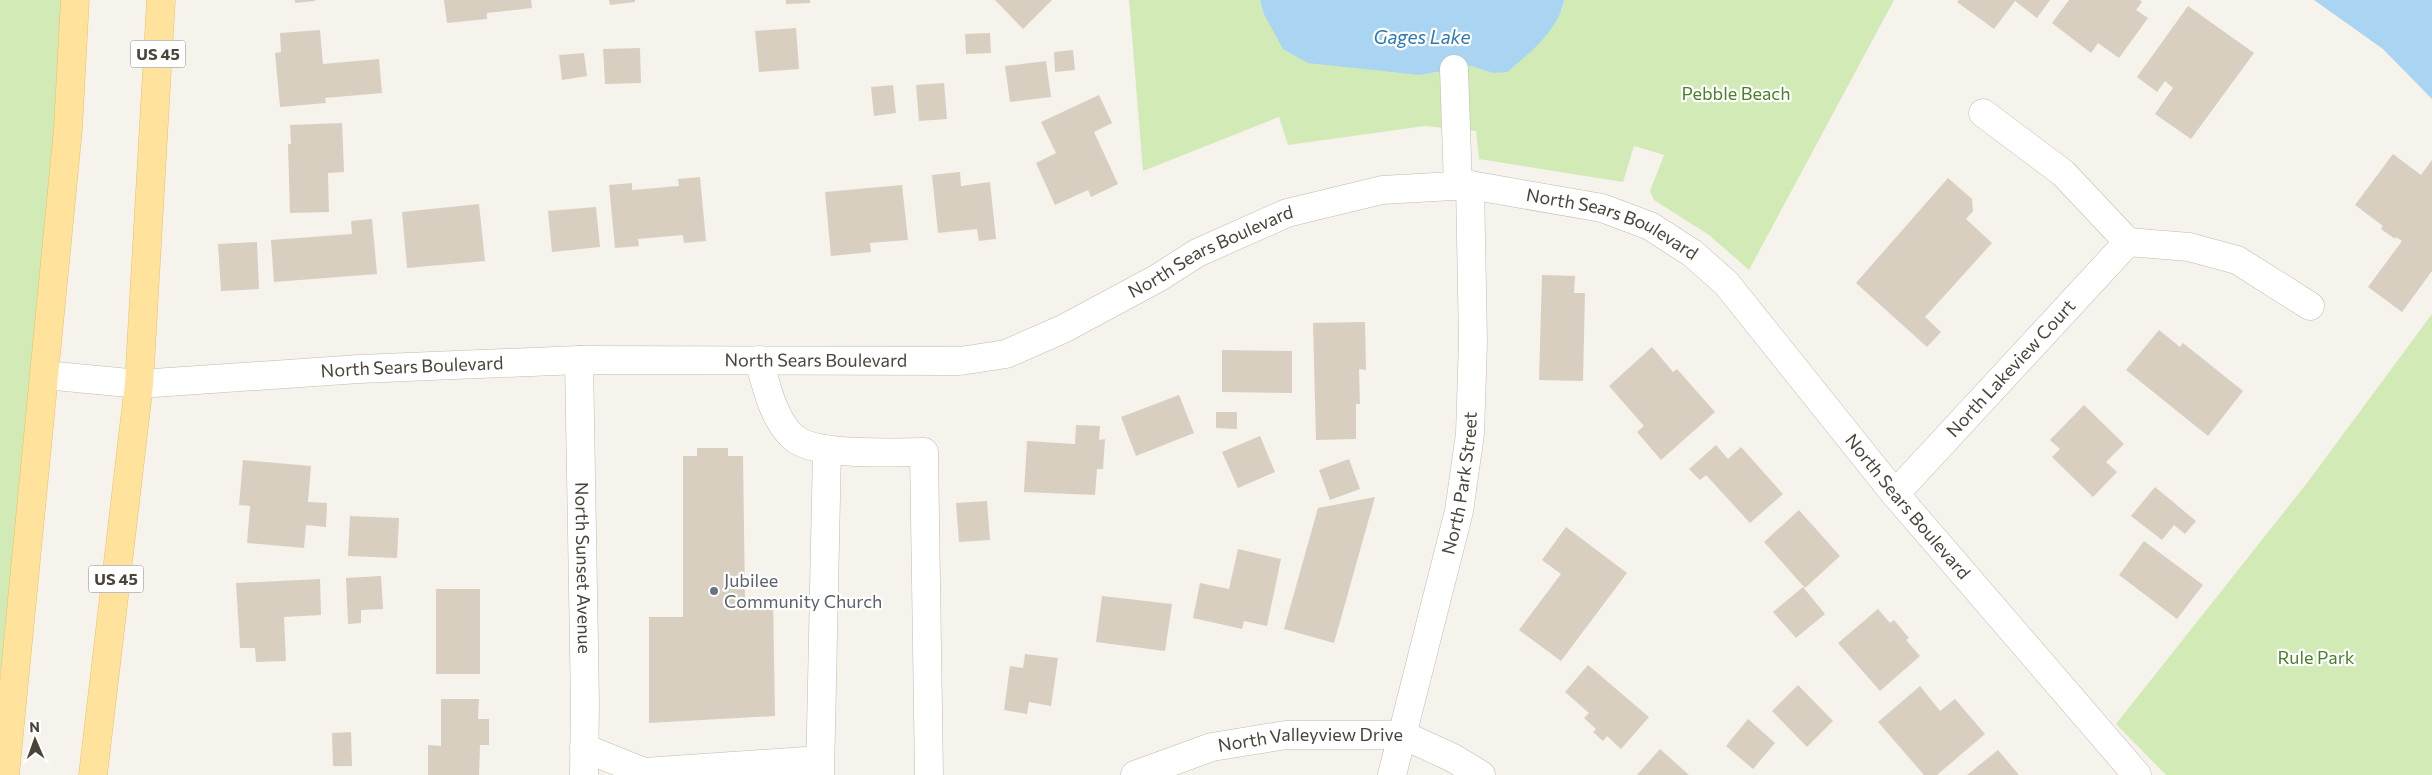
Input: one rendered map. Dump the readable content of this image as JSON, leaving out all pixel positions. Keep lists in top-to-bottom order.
{
  "streets": {
    "main road": ["US 45"],
    "street": [
      "North Sears Boulevard",
      "North Lakeview Court",
      "North Park Street",
      "North Sunset Avenue",
      "North Valleyview Drive"
    ]
  },
  "crossings": [
    ["US 45", "North Sears Boulevard"],
    ["North Sears Boulevard", "North Lakeview Court"],
    ["North Sears Boulevard", "North Park Street"],
    ["North Sears Boulevard", "North Sunset Avenue"],
    ["North Park Street", "North Valleyview Drive"]
  ],
  "water": ["Gages Lake"],
  "parks": ["Pebble Beach", "Rule Park"],
  "places": ["Jubilee Community Church"],
  "north": "top"
}
